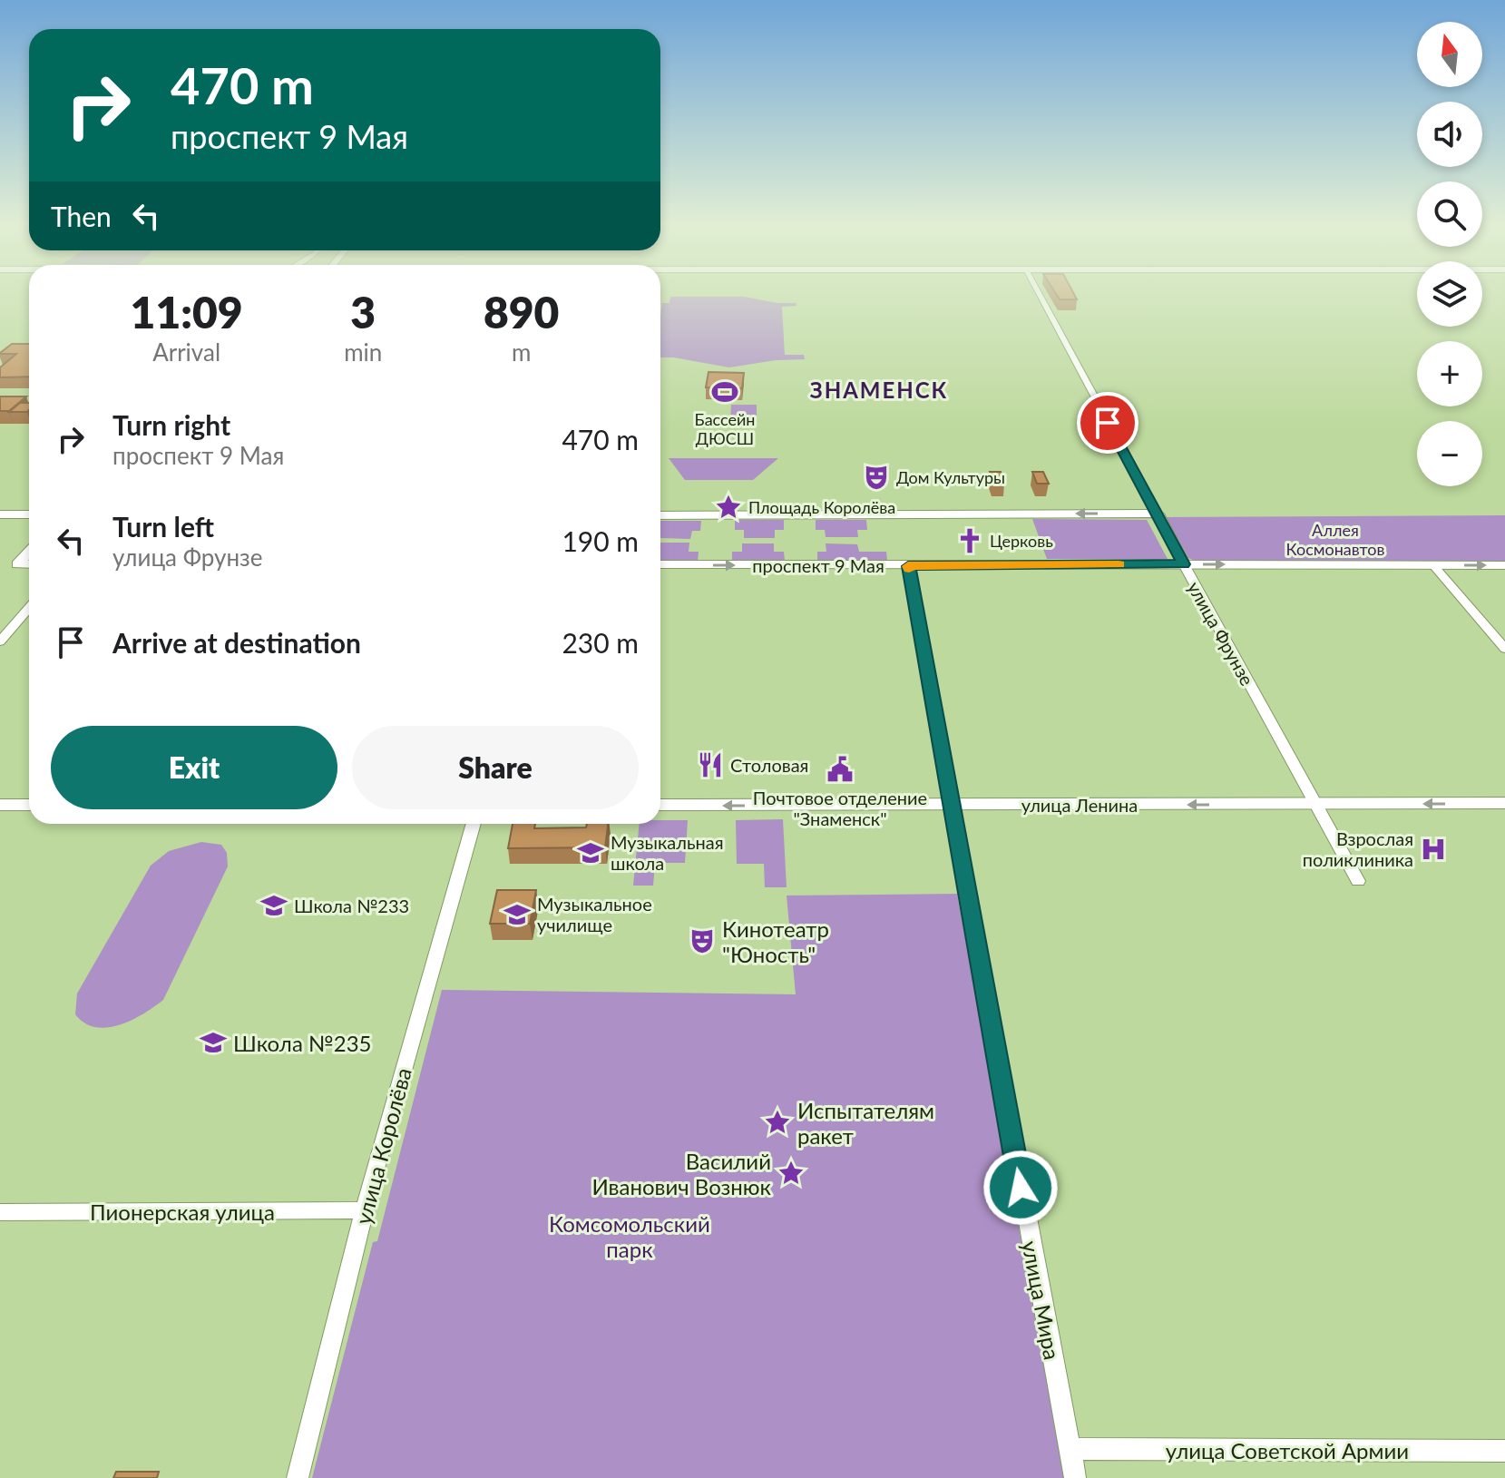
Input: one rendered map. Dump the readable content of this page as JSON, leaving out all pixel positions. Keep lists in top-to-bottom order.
{
  "streets": {
    "street": [
      "проспект 9 Мая",
      "улица Фрунзе",
      "улица Ленина",
      "улица Королёва",
      "Пионерская улица",
      "улица Мира",
      "улица Советской Армии"
    ]
  },
  "crossings": [
    ["проспект 9 Мая", "улица Фрунзе"],
    ["проспект 9 Мая", "улица Мира"],
    ["улица Фрунзе", "улица Ленина"],
    ["улица Ленина", "улица Мира"],
    ["улица Королёва", "Пионерская улица"],
    ["улица Мира", "улица Советской Армии"]
  ],
  "one_way": ["улица Ленина"],
  "districts": ["ЗНАМЕНСК"],
  "parks": ["Аллея Космонавтов", "Комсомольский парк"],
  "places": {
    "sports": ["Бассейн ДЮСШ"],
    "theatre": ["Дом Культуры", "Кинотеатр \"Юность\""],
    "place": ["Площадь Королёва", "Испытателям ракет", "Василий Иванович Вознюк"],
    "church": ["Церковь"],
    "restaurant": ["Столовая"],
    "public building": ["Почтовое отделение \"Знаменск\""],
    "hospital": ["Взрослая поликлиника"],
    "school or university": [
      "Музыкальная школа",
      "Школа №233",
      "Музыкальное училище",
      "Школа №235"
    ]
  },
  "north": "top",
  "page": {
    "map_buttons": ["+", "−"],
    "turn": ["470 m", "проспект 9 Мая"],
    "then": "Then",
    "eta": [
      "11:09",
      "Arrival",
      "3",
      "min",
      "890",
      "m"
    ],
    "list": [
      {
        "name": "Turn right",
        "note": "проспект 9 Мая",
        "value": "470 m"
      },
      {
        "name": "Turn left",
        "note": "улица Фрунзе",
        "value": "190 m"
      },
      {
        "name": "Arrive at destination",
        "value": "230 m"
      }
    ],
    "buttons": ["Exit", "Share"]
  }
}
